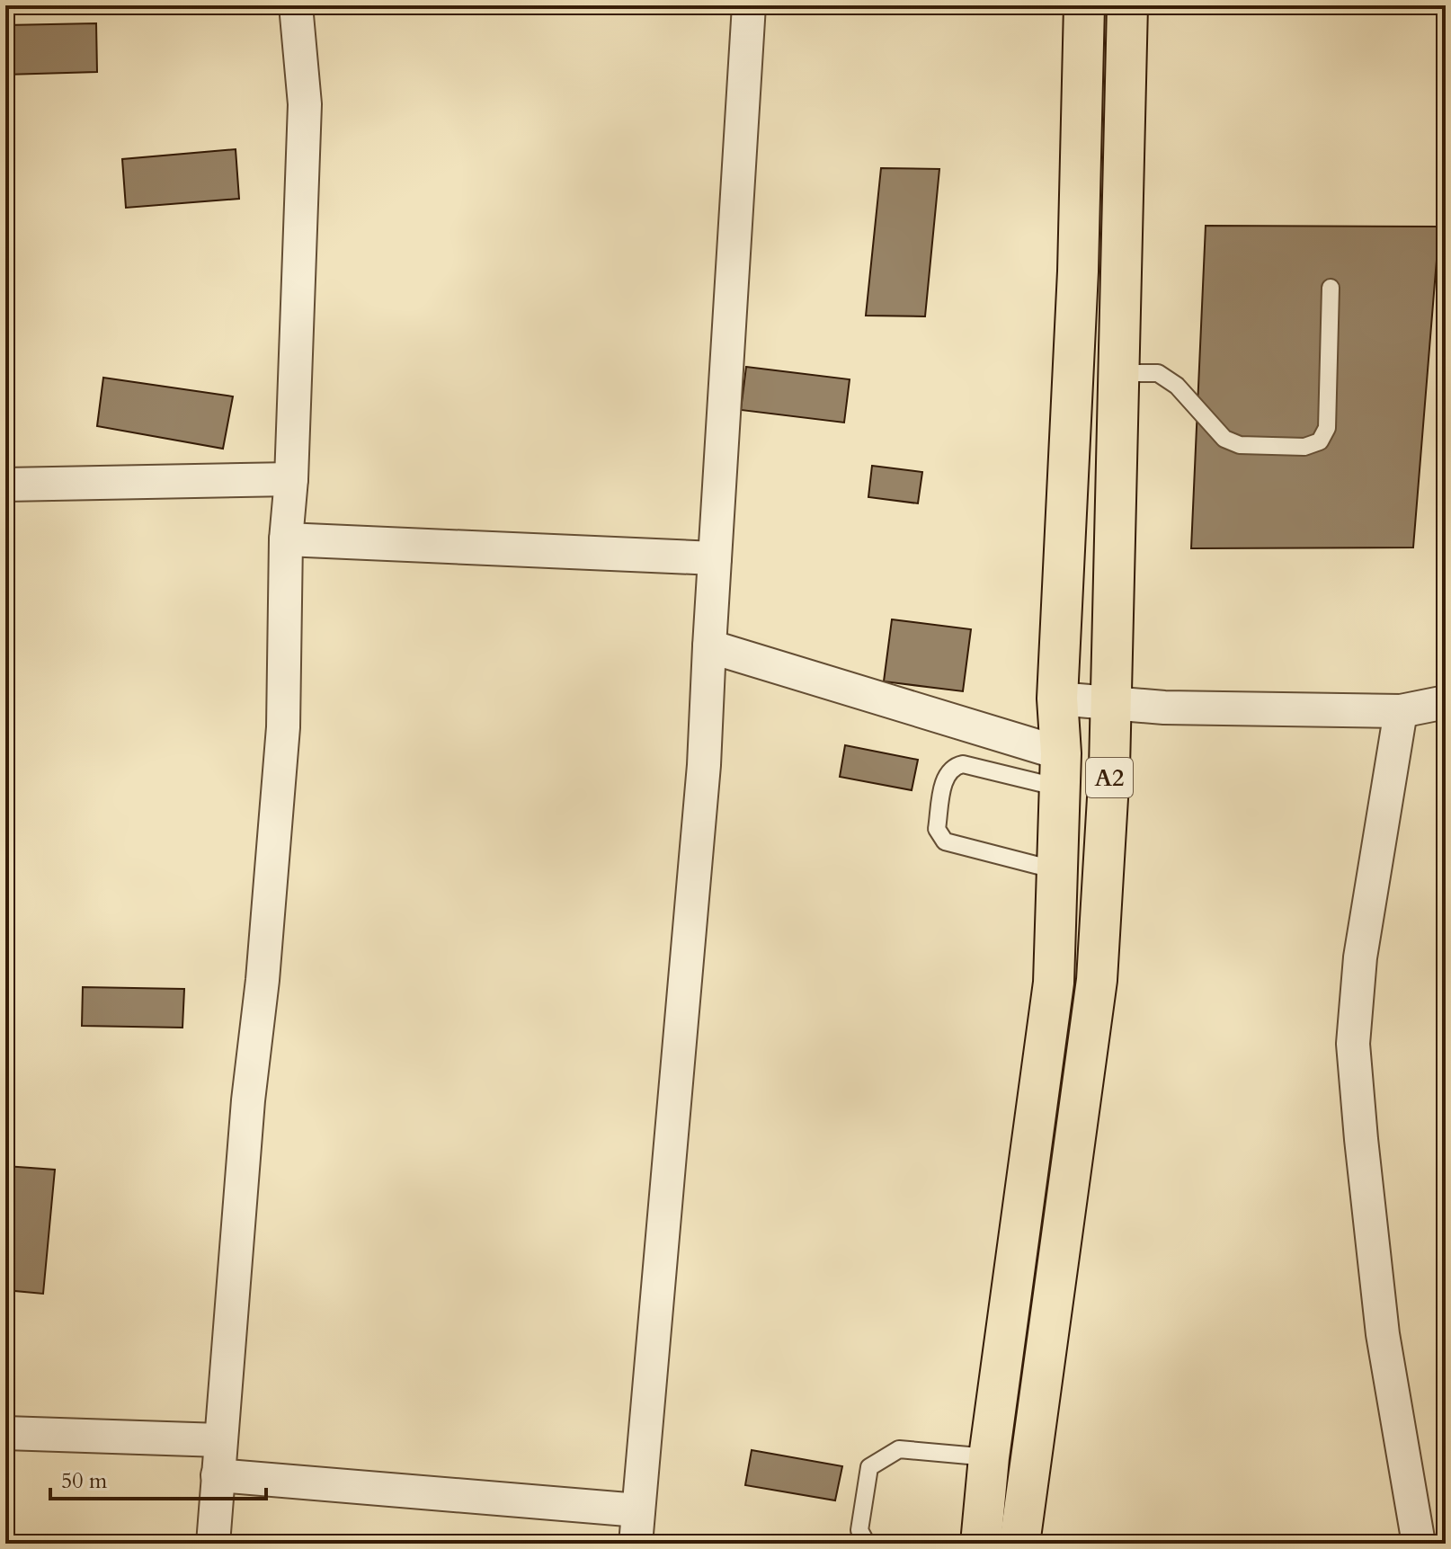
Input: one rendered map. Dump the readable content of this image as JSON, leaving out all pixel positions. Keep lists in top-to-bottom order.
{
  "streets": {
    "highway": ["A2"]
  },
  "scale_bar": "50 m"
}
